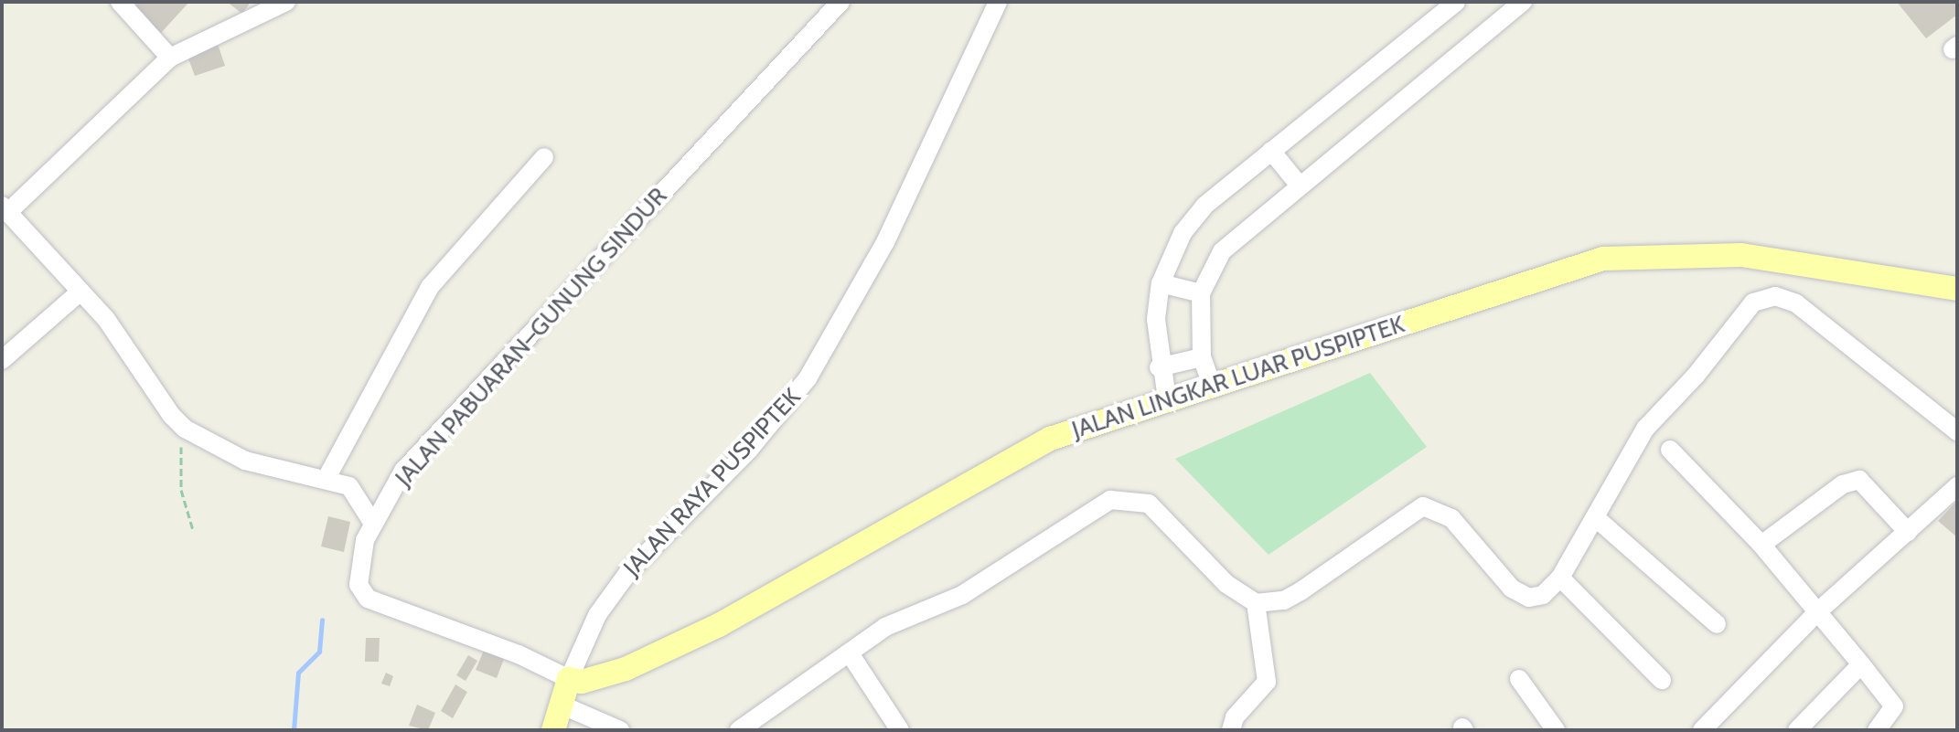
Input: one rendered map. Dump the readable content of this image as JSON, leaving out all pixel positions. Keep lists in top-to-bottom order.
{
  "streets": {
    "main road": ["JALAN LINGKAR LUAR PUSPIPTEK", "JALAN RAYA PUSPIPTEK"],
    "street": ["JALAN PABUARAN–GUNUNG SINDUR"]
  },
  "crossings": [
    ["JALAN PABUARAN–GUNUNG SINDUR", "JALAN LINGKAR LUAR PUSPIPTEK"],
    ["JALAN PABUARAN–GUNUNG SINDUR", "JALAN RAYA PUSPIPTEK"],
    ["JALAN LINGKAR LUAR PUSPIPTEK", "JALAN RAYA PUSPIPTEK"]
  ]
}
